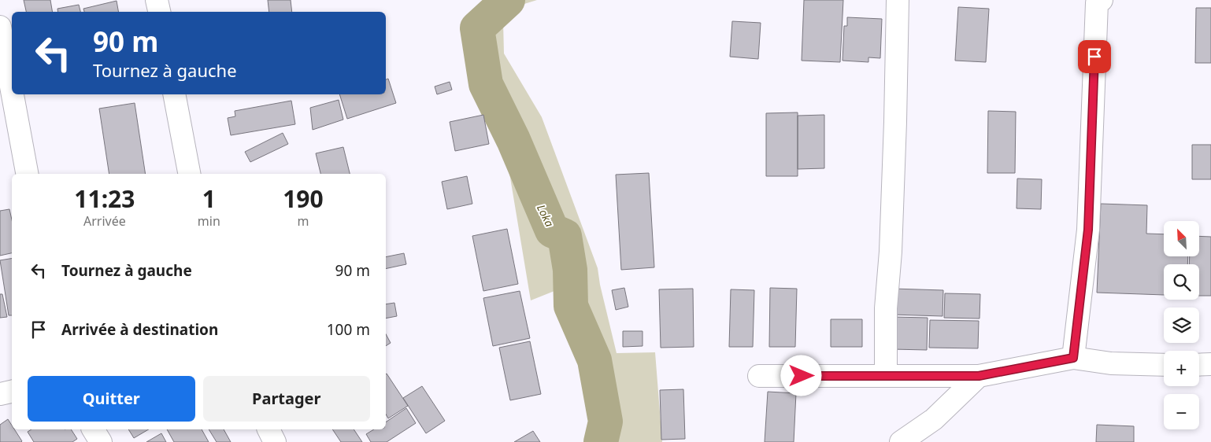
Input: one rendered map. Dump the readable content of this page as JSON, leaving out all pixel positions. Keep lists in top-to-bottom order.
{
  "water": ["Loka"],
  "north": "top left",
  "page": {
    "turn": ["90 m", "Tournez à gauche"],
    "eta": [
      "11:23",
      "Arrivée",
      "1",
      "min",
      "190",
      "m"
    ],
    "map_buttons": ["+", "−"],
    "list": [
      {
        "name": "Tournez à gauche",
        "value": "90 m"
      },
      {
        "name": "Arrivée à destination",
        "value": "100 m"
      }
    ],
    "buttons": ["Quitter", "Partager"]
  }
}
